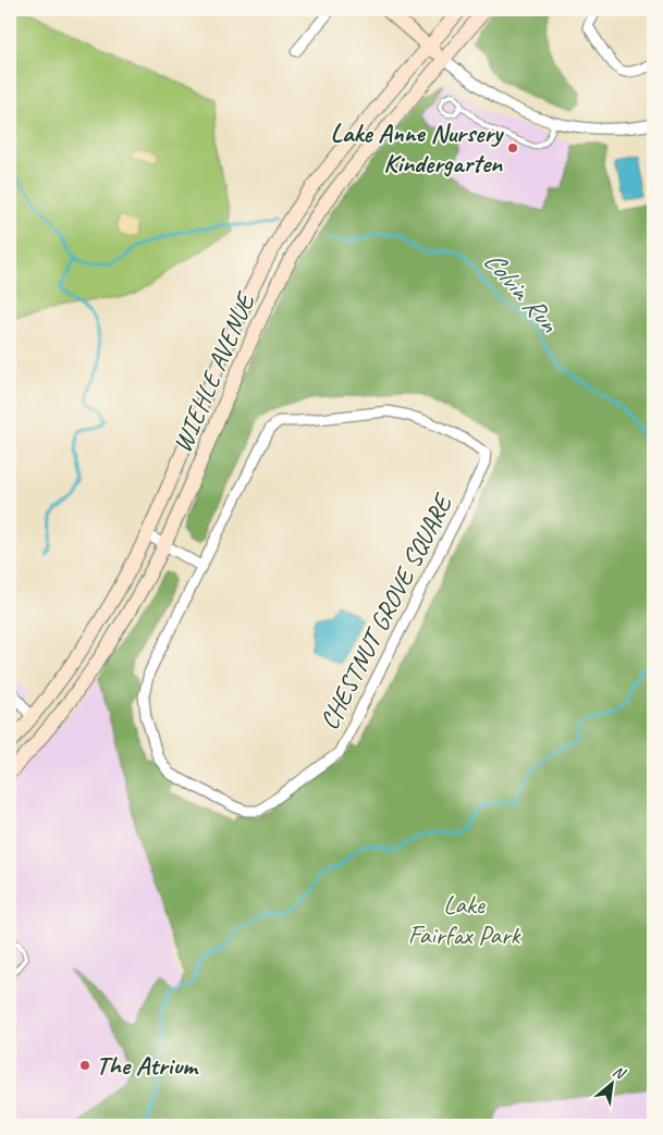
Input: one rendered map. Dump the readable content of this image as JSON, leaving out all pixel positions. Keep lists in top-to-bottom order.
{
  "streets": {
    "main road": ["WIEHLE AVENUE"],
    "street": ["CHESTNUT GROVE SQUARE"]
  },
  "water": ["Colvin Run"],
  "parks": ["Lake Fairfax Park"],
  "places": ["Lake Anne Nursery Kindergarten", "The Atrium"],
  "north": "top right"
}
